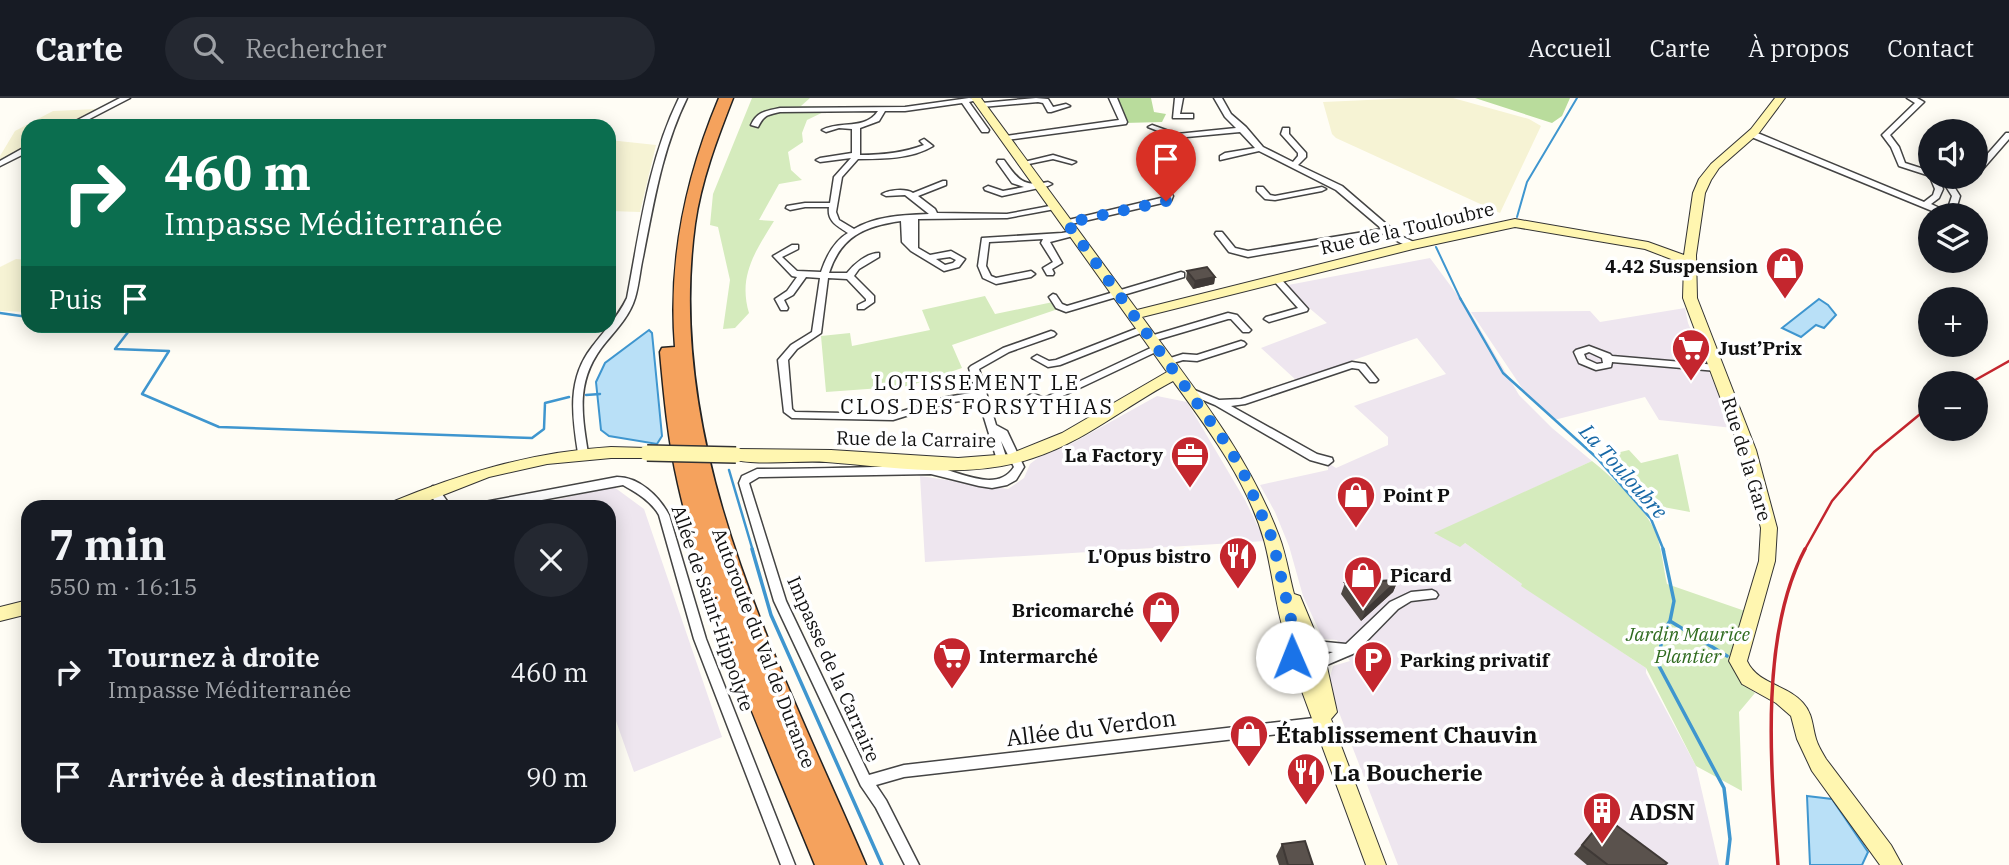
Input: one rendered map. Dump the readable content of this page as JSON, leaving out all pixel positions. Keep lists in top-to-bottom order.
{
  "streets": {
    "highway": ["Autoroute du Val de Durance"],
    "main road": ["Rue de la Touloubre", "Rue de la Carraire", "Rue de la Gare"],
    "street": ["Allée de Saint-Hippolyte", "Impasse de la Carraire", "Allée du Verdon"]
  },
  "crossings": [
    ["Rue de la Touloubre", "Rue de la Gare"],
    ["Rue de la Carraire", "Impasse de la Carraire"],
    ["Impasse de la Carraire", "Allée du Verdon"]
  ],
  "districts": ["LOTISSEMENT LE CLOS DES FORSYTHIAS"],
  "water": ["La Touloubre"],
  "parks": ["Jardin Maurice Plantier"],
  "places": {
    "shop": [
      "4.42 Suspension",
      "Point P",
      "Picard",
      "Bricomarché",
      "Établissement Chauvin"
    ],
    "supermarket": ["Just’Prix", "Intermarché"],
    "office": ["La Factory"],
    "restaurant": ["L'Opus bistro", "La Boucherie"],
    "parking": ["Parking privatif"],
    "building": ["ADSN"]
  },
  "page": {
    "header": "Carte",
    "search": "Rechercher",
    "nav": [
      "Accueil",
      "Carte",
      "À propos",
      "Contact"
    ],
    "map_buttons": ["+", "−"],
    "turn": ["460 m", "Impasse Méditerranée"],
    "then": "Puis",
    "heading": ["7 min", "550 m · 16:15"],
    "list": [
      {
        "name": "Tournez à droite",
        "note": "Impasse Méditerranée",
        "value": "460 m"
      },
      {
        "name": "Arrivée à destination",
        "value": "90 m"
      }
    ]
  }
}
